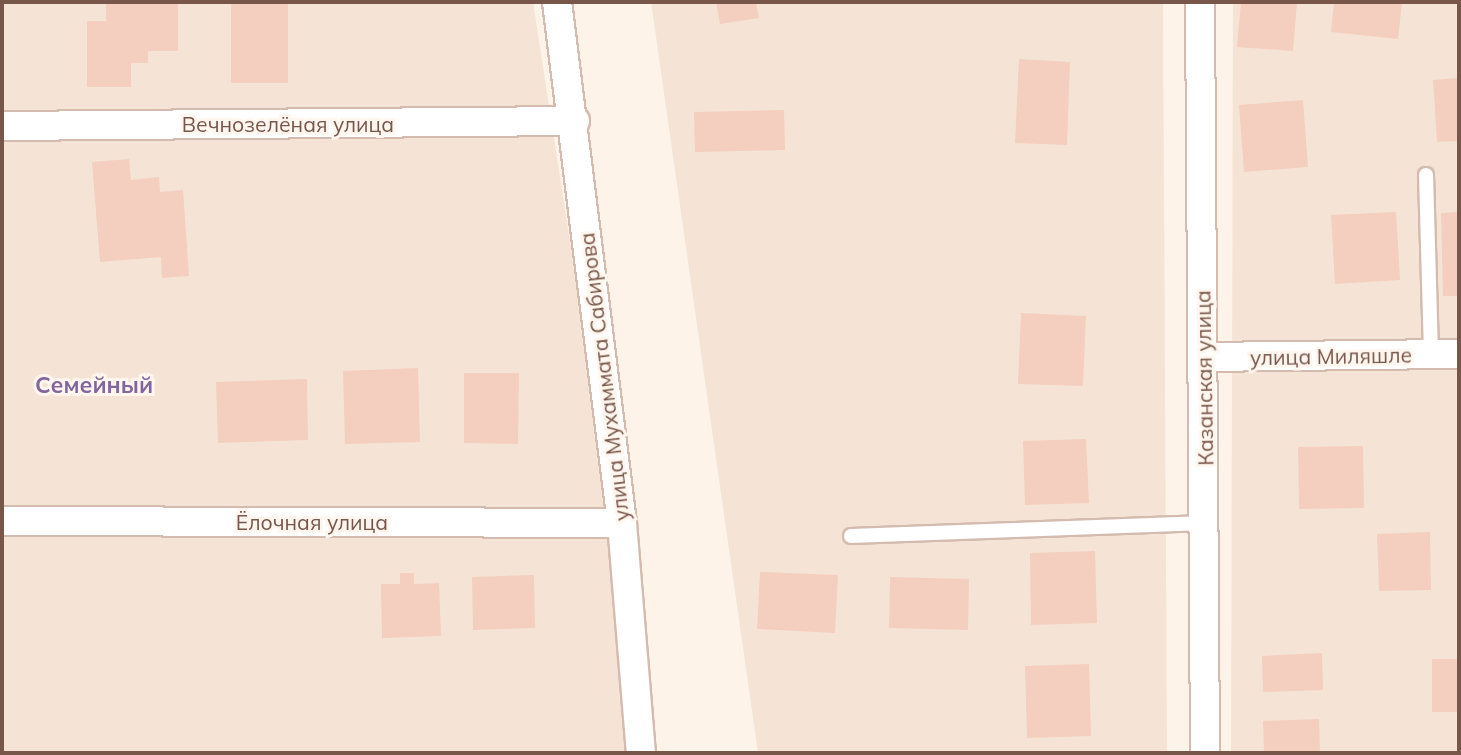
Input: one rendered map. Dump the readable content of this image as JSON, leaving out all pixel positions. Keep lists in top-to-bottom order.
{
  "streets": {
    "street": [
      "Вечнозелёная улица",
      "улица Миляшле",
      "улица Мухаммата Сабирова",
      "Казанская улица",
      "Ёлочная улица"
    ]
  },
  "crossings": [
    ["Вечнозелёная улица", "улица Мухаммата Сабирова"],
    ["улица Миляшле", "Казанская улица"],
    ["улица Мухаммата Сабирова", "Ёлочная улица"]
  ],
  "districts": ["Семейный"]
}
